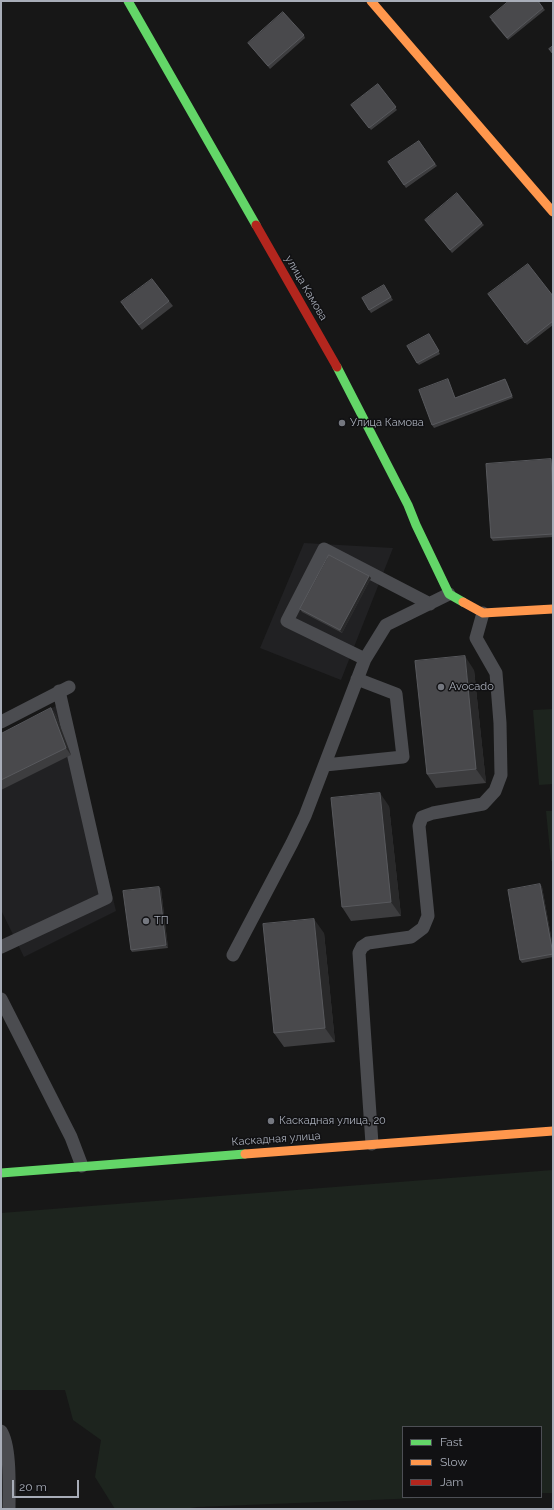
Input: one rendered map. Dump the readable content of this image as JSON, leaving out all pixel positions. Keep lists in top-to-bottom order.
{
  "streets": {
    "street": ["улица Камова", "Каскадная улица"]
  },
  "places": [
    "Улица Камова",
    "Avocado",
    "ТП",
    "Каскадная улица, 20"
  ],
  "legend": ["Fast", "Slow", "Jam"],
  "scale_bar": "20 m"
}
